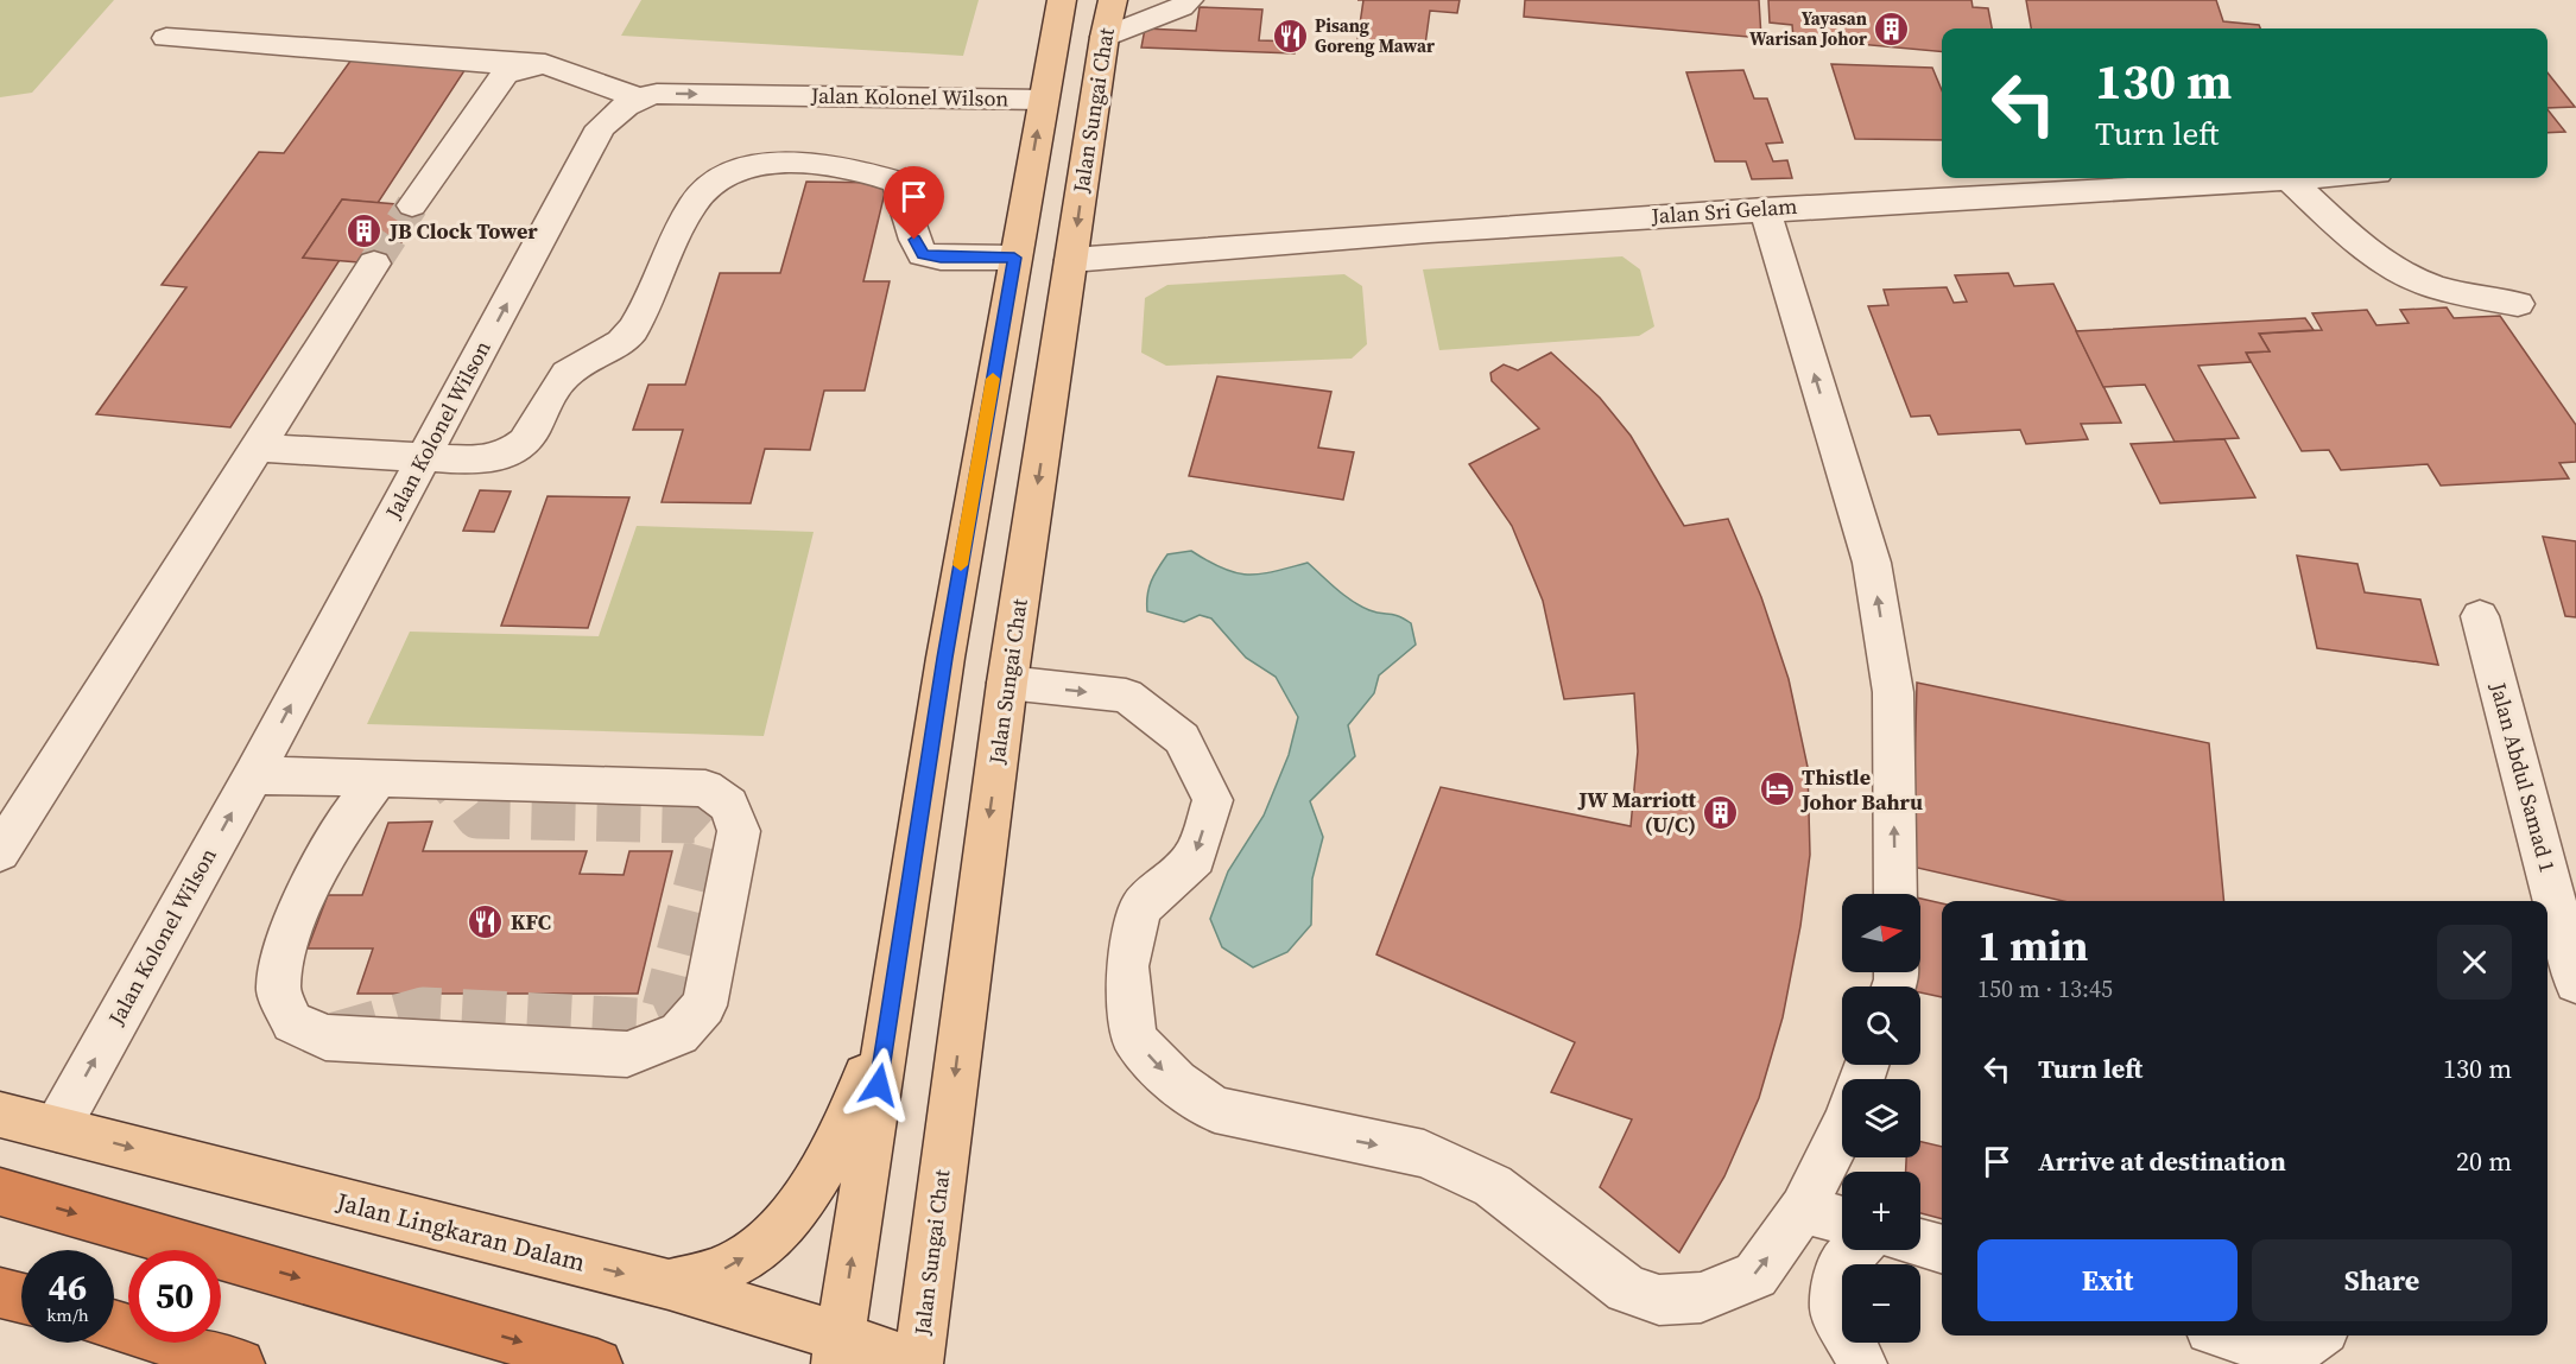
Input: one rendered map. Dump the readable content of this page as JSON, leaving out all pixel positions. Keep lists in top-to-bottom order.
{
  "streets": {
    "main road": ["Jalan Sungai Chat", "Jalan Lingkaran Dalam"],
    "street": ["Jalan Kolonel Wilson", "Jalan Sri Gelam", "Jalan Abdul Samad 1"]
  },
  "crossings": [
    ["Jalan Kolonel Wilson", "Jalan Lingkaran Dalam"],
    ["Jalan Sungai Chat", "Jalan Sri Gelam"],
    ["Jalan Sungai Chat", "Jalan Lingkaran Dalam"]
  ],
  "one_way": ["Jalan Lingkaran Dalam"],
  "places": {
    "building": ["Yayasan Warisan Johor", "JB Clock Tower", "JW Marriott (U/C)"],
    "restaurant": ["Pisang Goreng Mawar", "KFC"],
    "hotel": ["Thistle Johor Bahru"]
  },
  "north": "right",
  "page": {
    "turn": ["130 m", "Turn left"],
    "map_buttons": ["+", "−"],
    "heading": ["1 min", "150 m · 13:45"],
    "list": [
      {
        "name": "Turn left",
        "value": "130 m"
      },
      {
        "name": "Arrive at destination",
        "value": "20 m"
      }
    ],
    "buttons": ["Exit", "Share"],
    "speed": "46 km/h",
    "limit": "50"
  }
}
